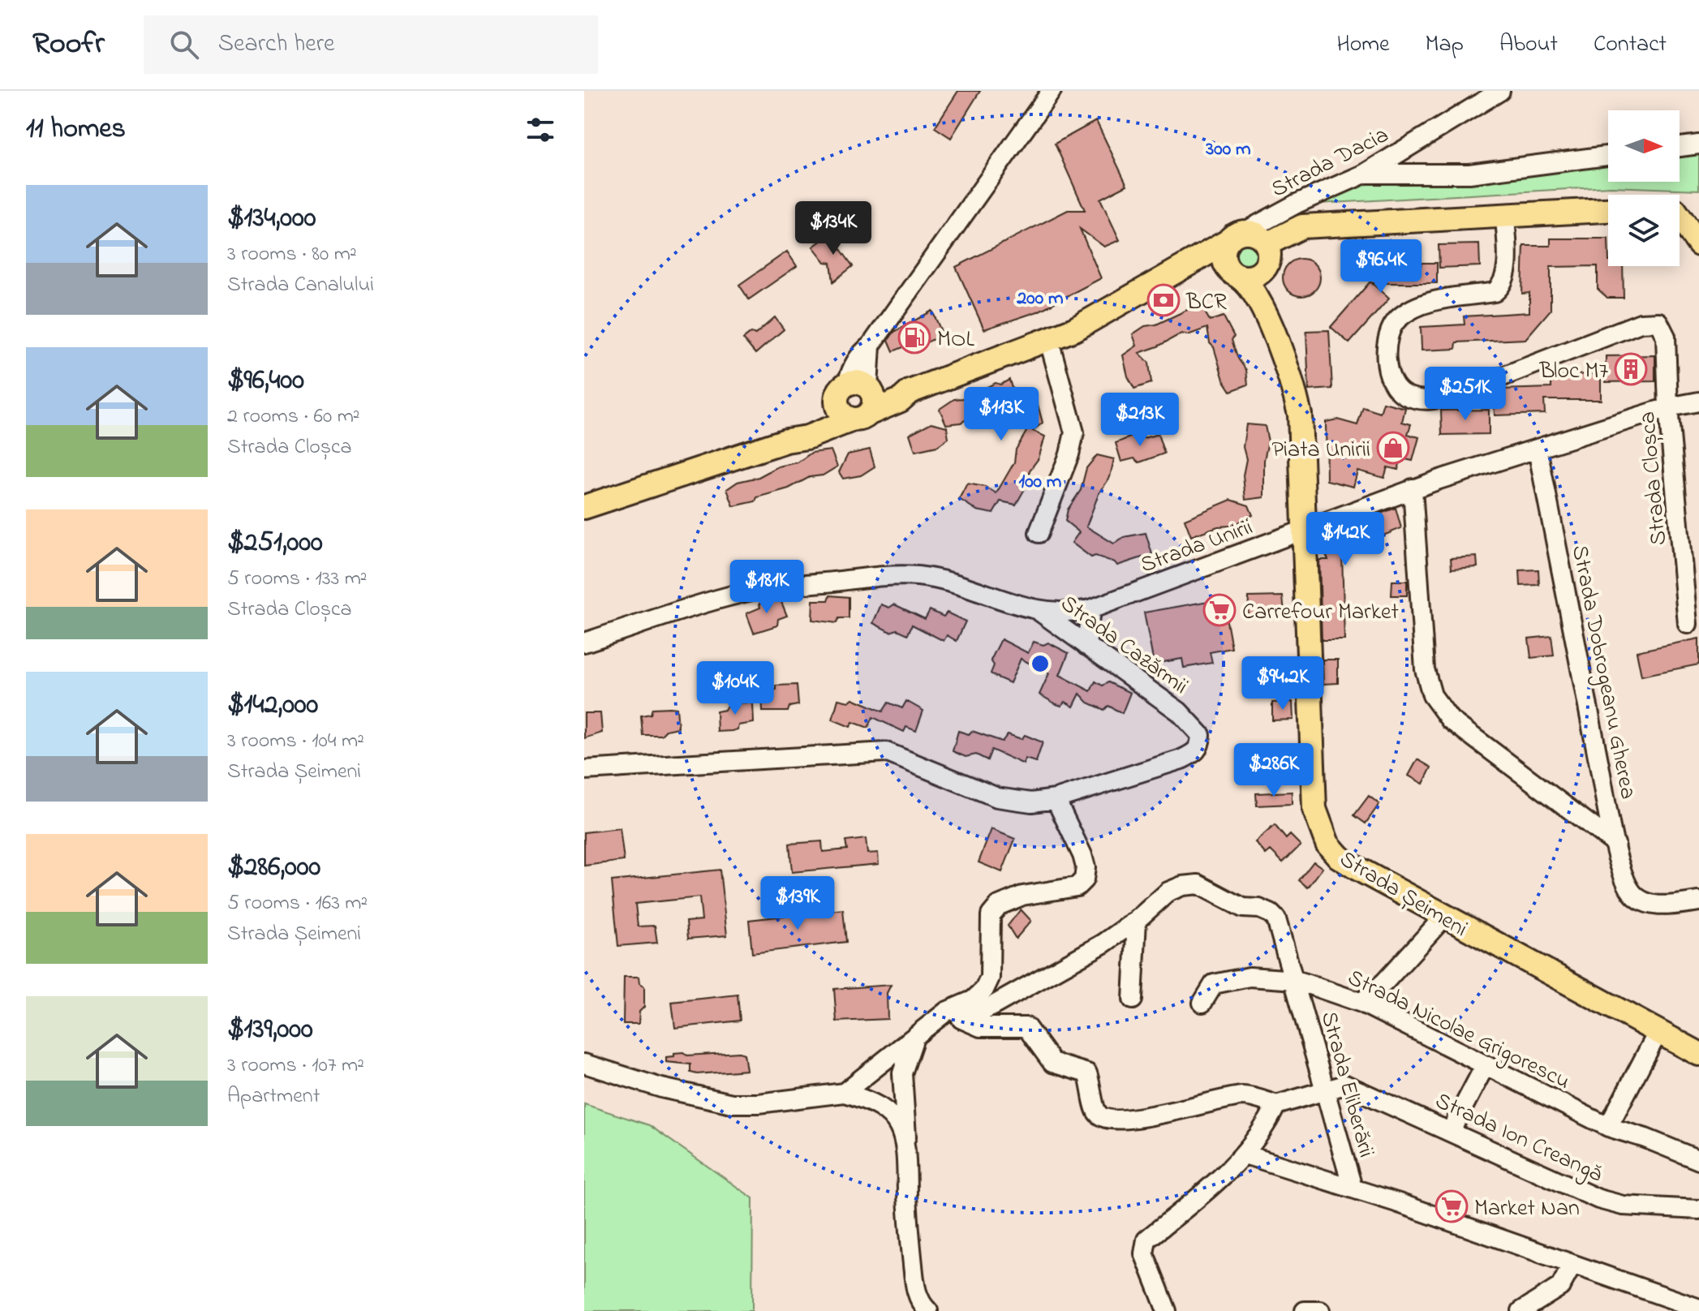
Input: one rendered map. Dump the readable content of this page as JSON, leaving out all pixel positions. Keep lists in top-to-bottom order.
{
  "streets": {
    "main road": ["Strada Șeimeni"],
    "street": [
      "Strada Dacia",
      "Strada Cloșca",
      "Strada Unirii",
      "Strada Cazărmii",
      "Strada Dobrogeanu Gherea",
      "Strada Nicolae Grigorescu",
      "Strada Eliberării",
      "Strada Ion Creangă"
    ]
  },
  "crossings": [
    ["Strada Dacia", "Strada Șeimeni"],
    ["Strada Cloșca", "Strada Unirii"],
    ["Strada Unirii", "Strada Cazărmii"],
    ["Strada Unirii", "Strada Dobrogeanu Gherea"],
    ["Strada Unirii", "Strada Șeimeni"],
    ["Strada Nicolae Grigorescu", "Strada Eliberării"],
    ["Strada Eliberării", "Strada Ion Creangă"]
  ],
  "places": {
    "bank": ["BCR"],
    "fuel station": ["MOL"],
    "building": ["Bloc M7"],
    "shop": ["Piata Unirii"],
    "supermarket": ["Carrefour Market", "Market Nan"]
  },
  "north": "right",
  "page": {
    "header": "Roofr",
    "search": "Search here",
    "nav": [
      "Home",
      "Map",
      "About",
      "Contact"
    ],
    "heading": "11 homes",
    "list": [
      {
        "name": "$134,000",
        "note": "3 rooms · 80 m² · Strada Canalului"
      },
      {
        "name": "$96,400",
        "note": "2 rooms · 60 m² · Strada Cloșca"
      },
      {
        "name": "$251,000",
        "note": "5 rooms · 133 m² · Strada Cloșca"
      },
      {
        "name": "$142,000",
        "note": "3 rooms · 104 m² · Strada Șeimeni"
      },
      {
        "name": "$286,000",
        "note": "5 rooms · 163 m² · Strada Șeimeni"
      },
      {
        "name": "$139,000",
        "note": "3 rooms · 107 m² · Apartment"
      }
    ],
    "price": [
      "$134K",
      "$96.4K",
      "$251K",
      "$113K",
      "$213K",
      "$142K",
      "$181K",
      "$94.2K",
      "$104K",
      "$286K",
      "$139K"
    ]
  },
  "rings": ["300 m", "200 m", "100 m"]
}
